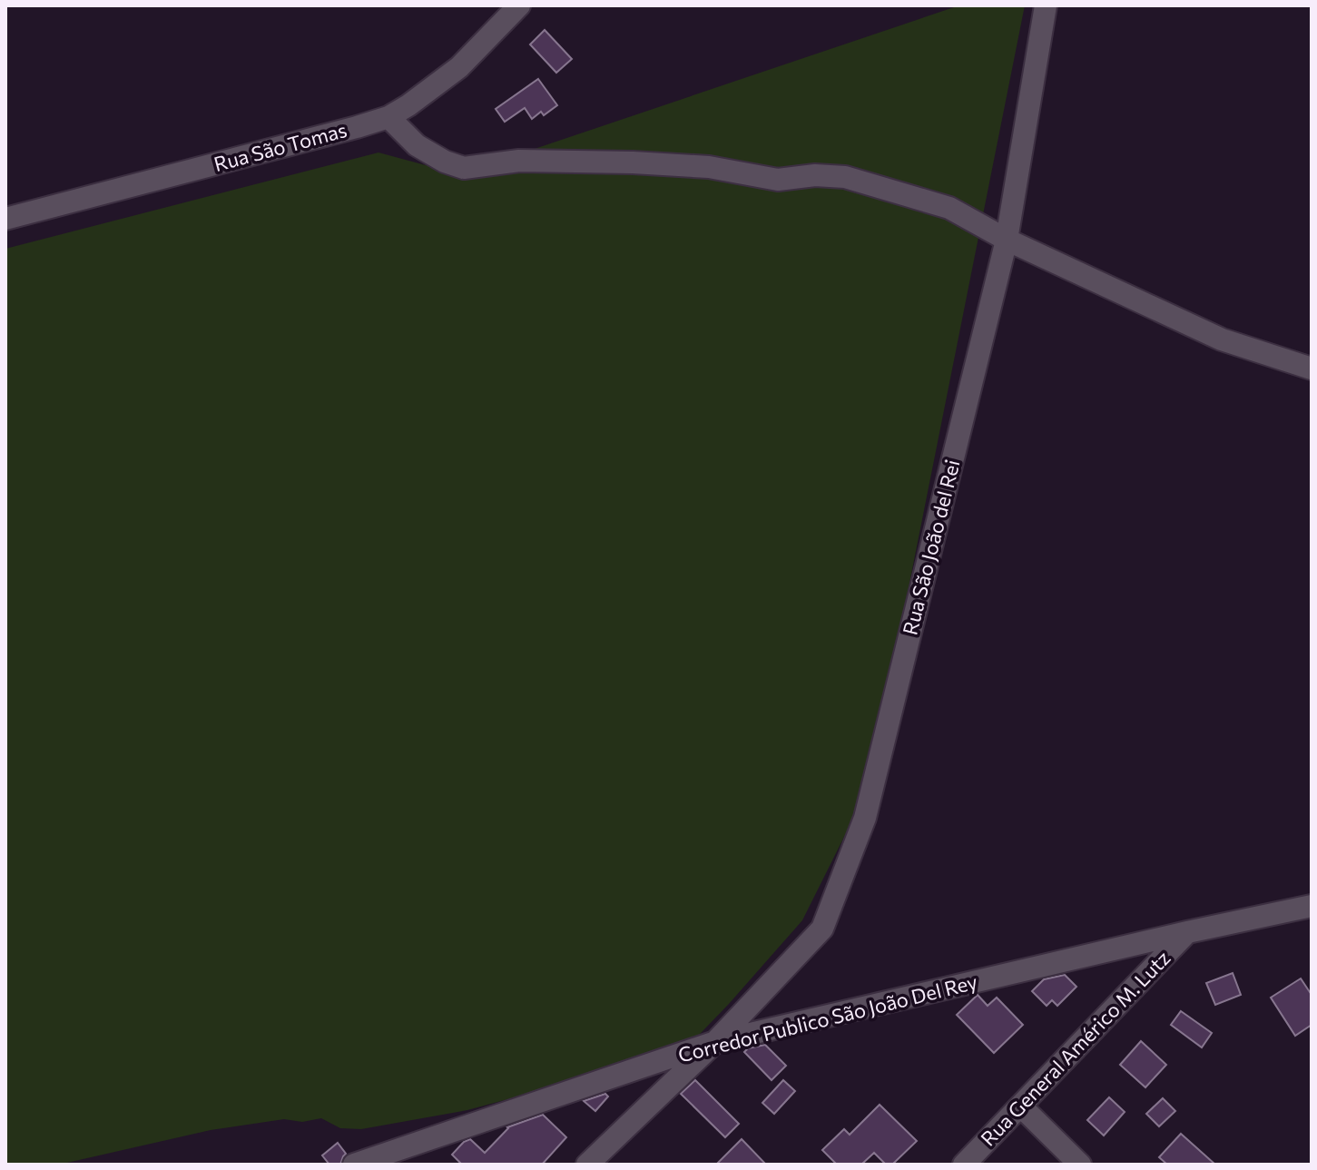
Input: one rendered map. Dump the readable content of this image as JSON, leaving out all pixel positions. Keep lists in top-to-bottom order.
{
  "streets": {
    "street": [
      "Rua São Tomas",
      "Rua São João del Rei",
      "Corredor Publico São João Del Rey",
      "Rua General Américo M. Lutz"
    ]
  },
  "crossings": [
    ["Rua São João del Rei", "Corredor Publico São João Del Rey"],
    ["Corredor Publico São João Del Rey", "Rua General Américo M. Lutz"]
  ]
}
